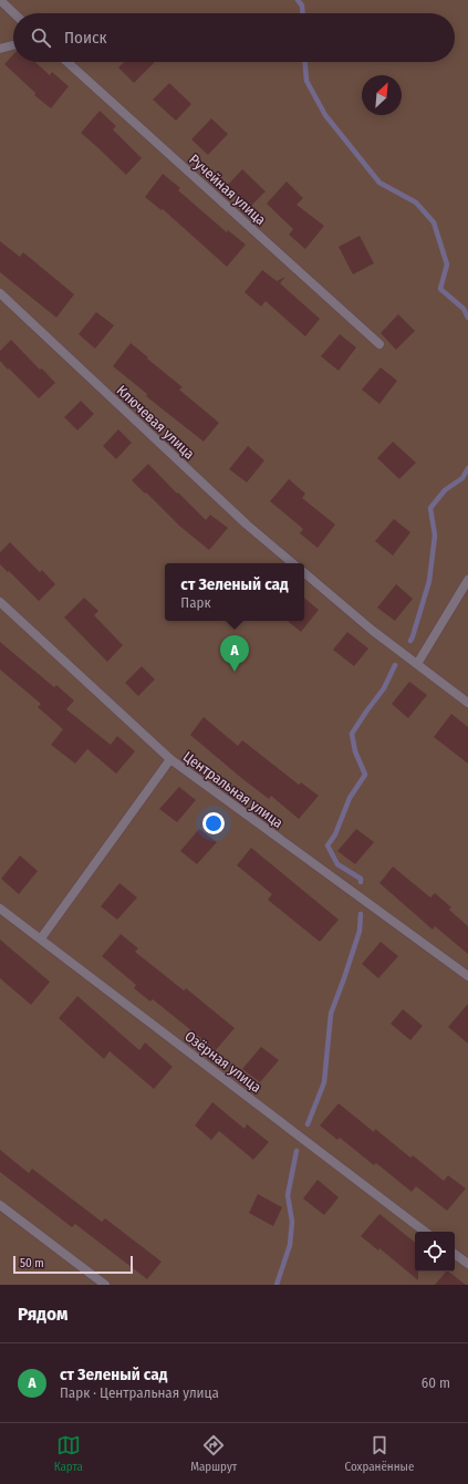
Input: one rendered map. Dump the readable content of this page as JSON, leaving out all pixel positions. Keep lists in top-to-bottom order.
{
  "streets": {
    "street": [
      "Ручейная улица",
      "Ключевая улица",
      "Центральная улица",
      "Озёрная улица"
    ]
  },
  "scale_bar": "50 m",
  "north": "top right",
  "page": {
    "search": "Поиск",
    "popup": ["ст Зеленый сад", "Парк"],
    "pins": "A",
    "scale": "50 m",
    "heading": "Рядом",
    "list": [
      {
        "mark": "A",
        "name": "ст Зеленый сад",
        "note": "Парк · Центральная улица",
        "value": "60 m"
      }
    ],
    "nav": ["Карта", "Маршрут", "Сохранённые"]
  }
}
